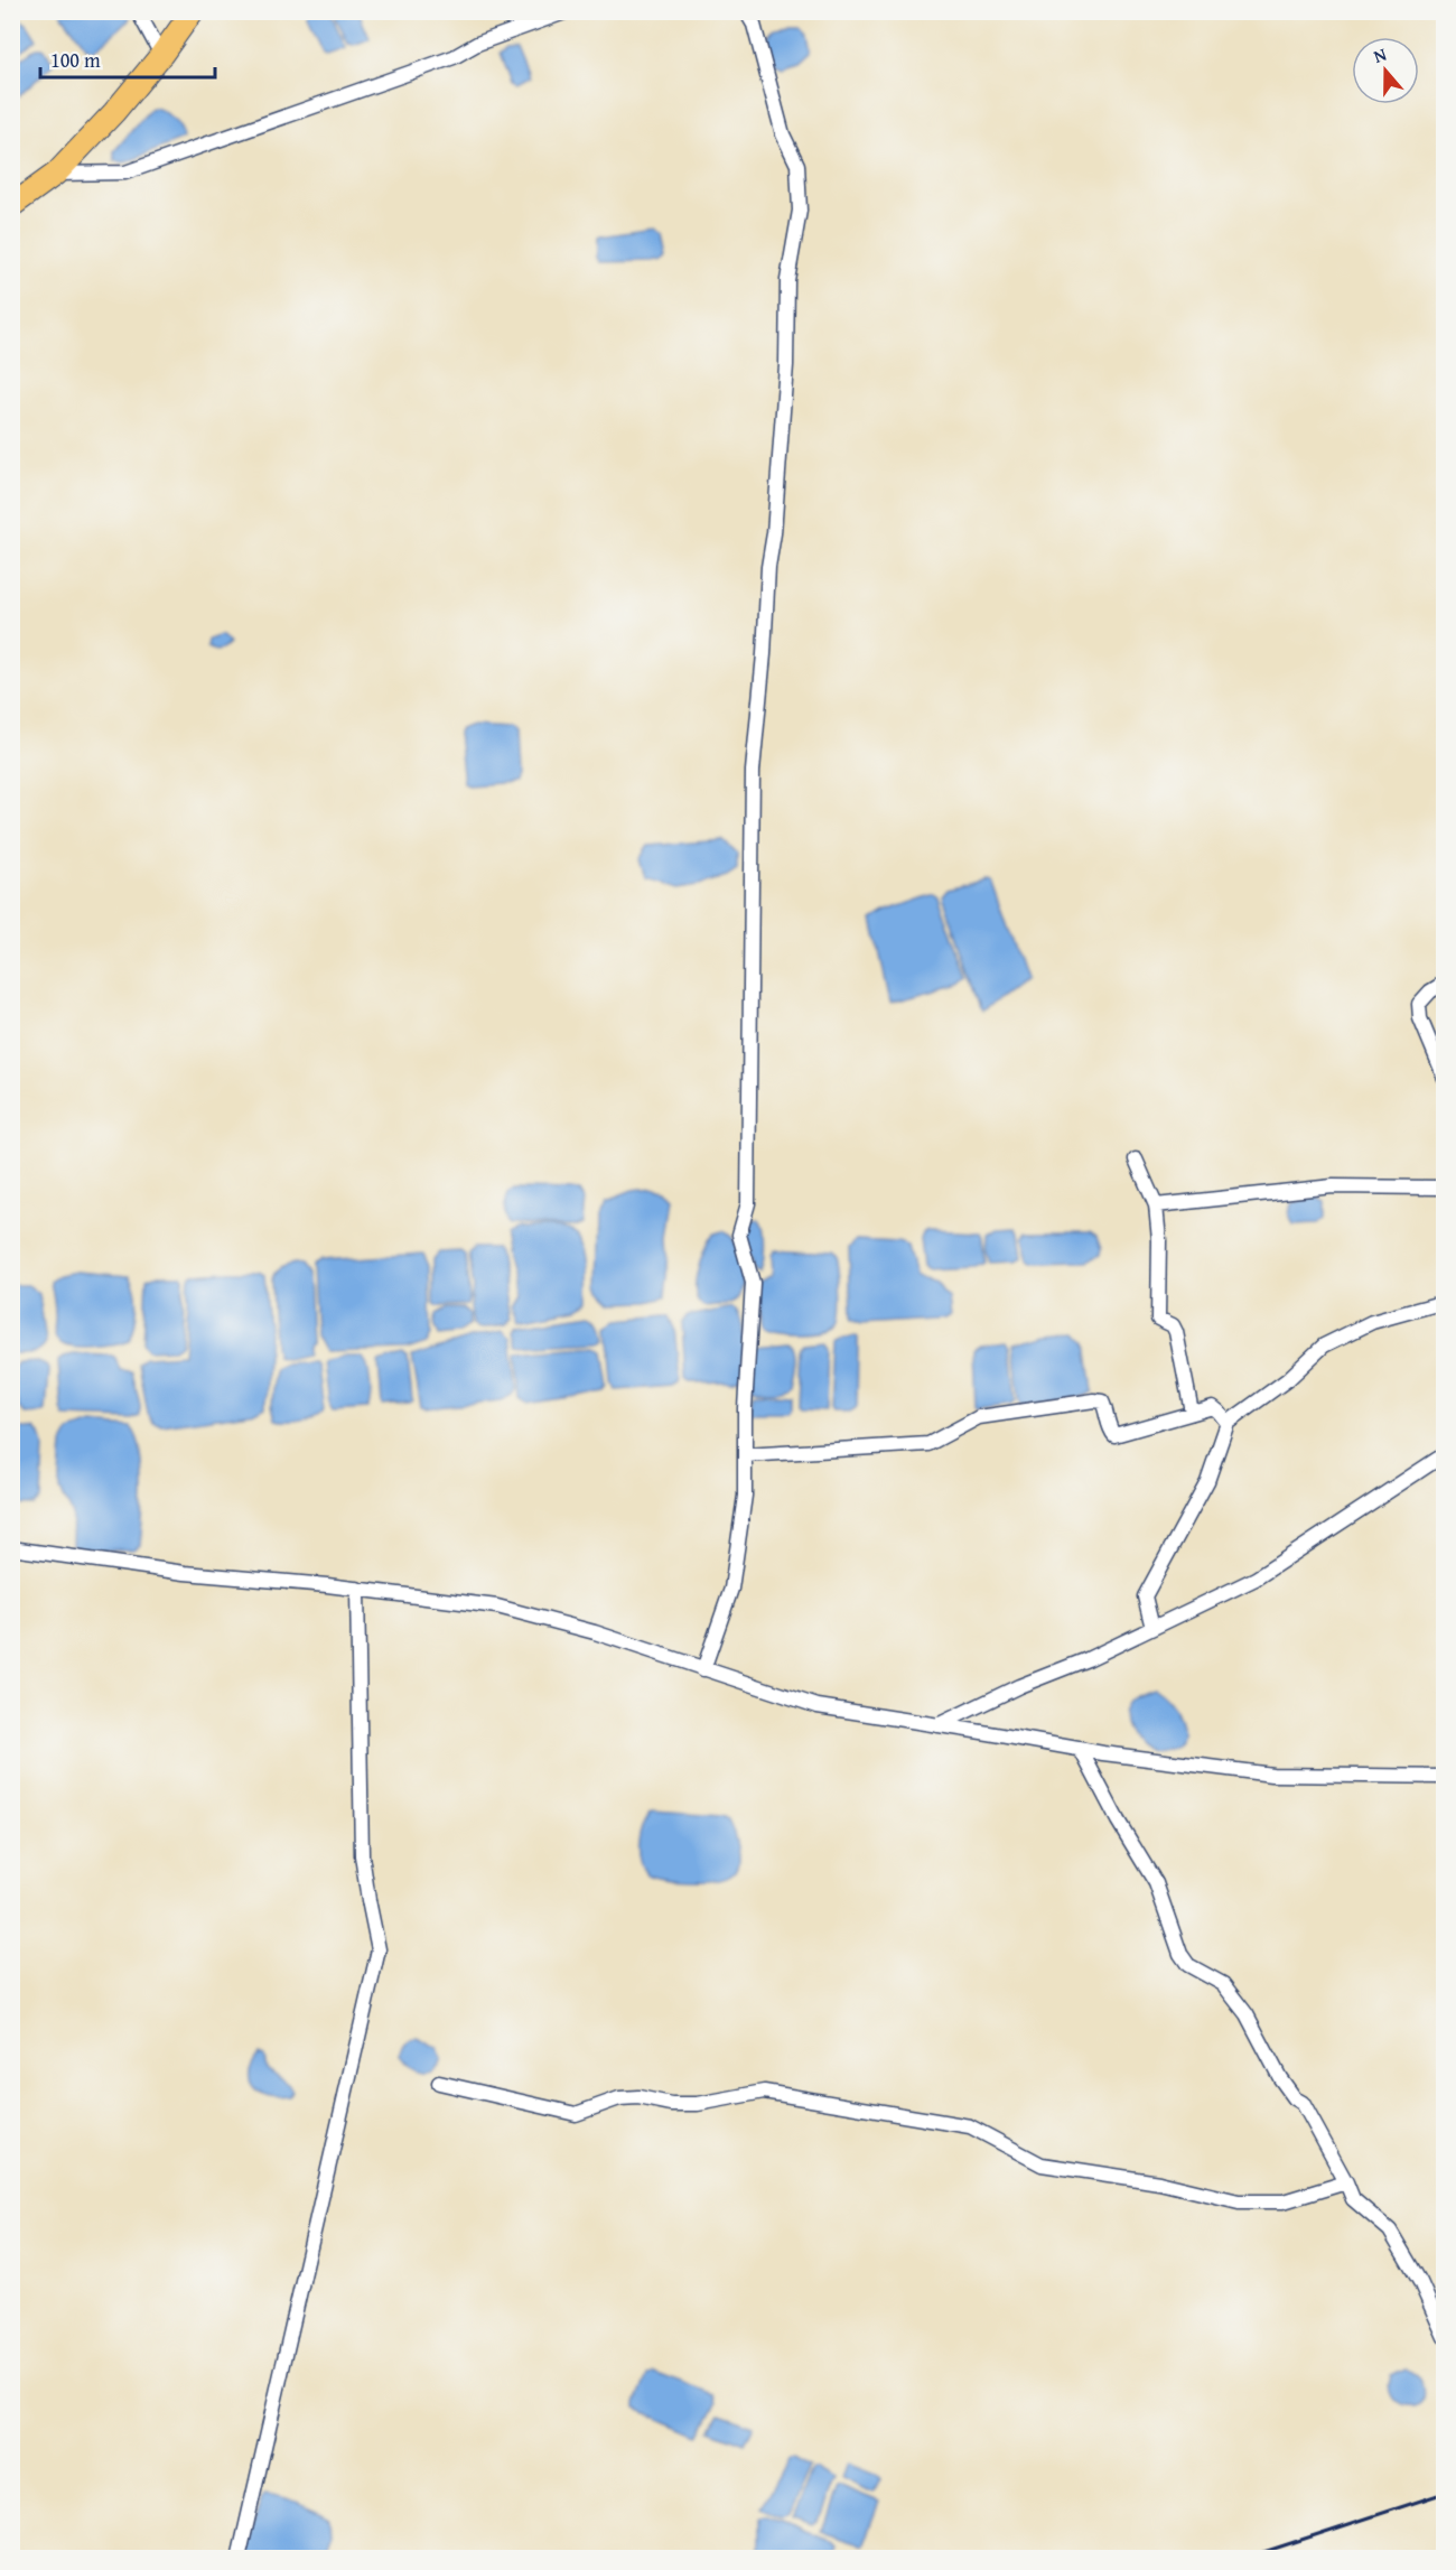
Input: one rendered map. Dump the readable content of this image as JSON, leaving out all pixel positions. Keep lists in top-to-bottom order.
{
  "scale_bar": "100 m",
  "north": "top"
}
